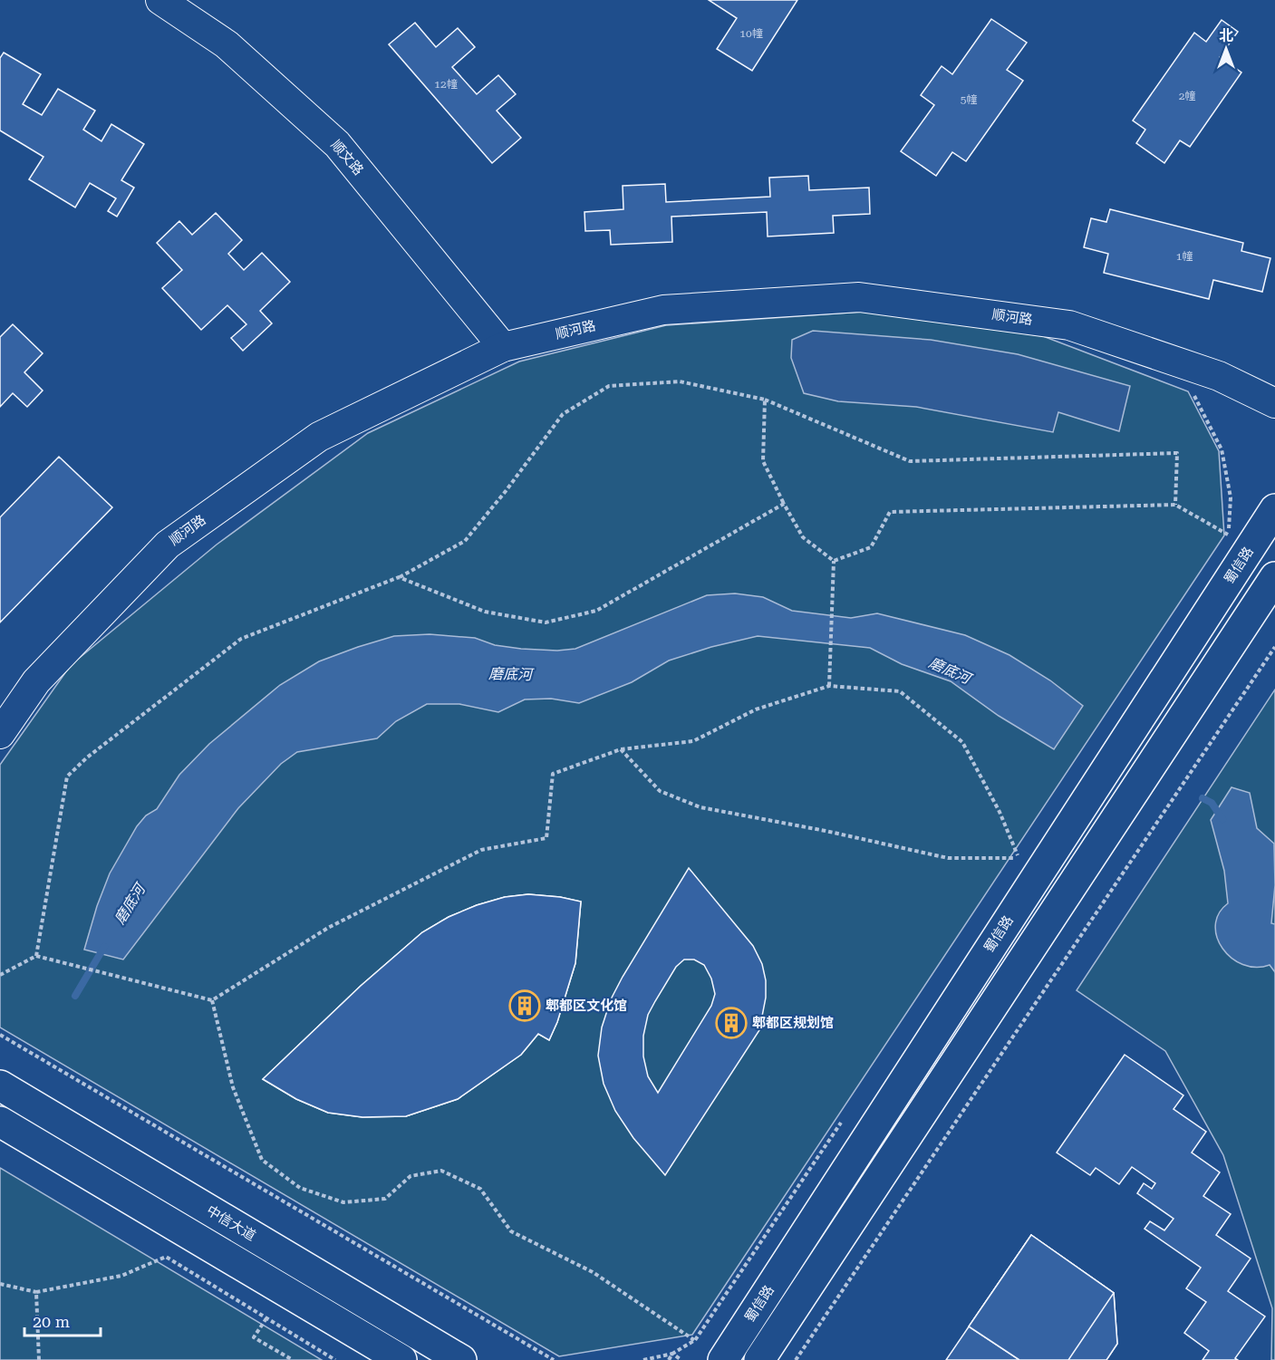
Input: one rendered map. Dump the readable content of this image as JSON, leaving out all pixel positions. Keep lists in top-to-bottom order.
{
  "streets": {
    "main road": ["蜀信路", "中信大道"],
    "street": ["顺文路", "顺河路"]
  },
  "crossings": [
    ["顺文路", "顺河路"]
  ],
  "water": ["磨底河"],
  "places": {
    "building": ["郫都区文化馆", "郫都区规划馆"]
  },
  "house_numbers": [
    "10幢",
    "12幢",
    "2幢",
    "5幢",
    "1幢"
  ],
  "scale_bar": "20 m",
  "north": "top"
}
